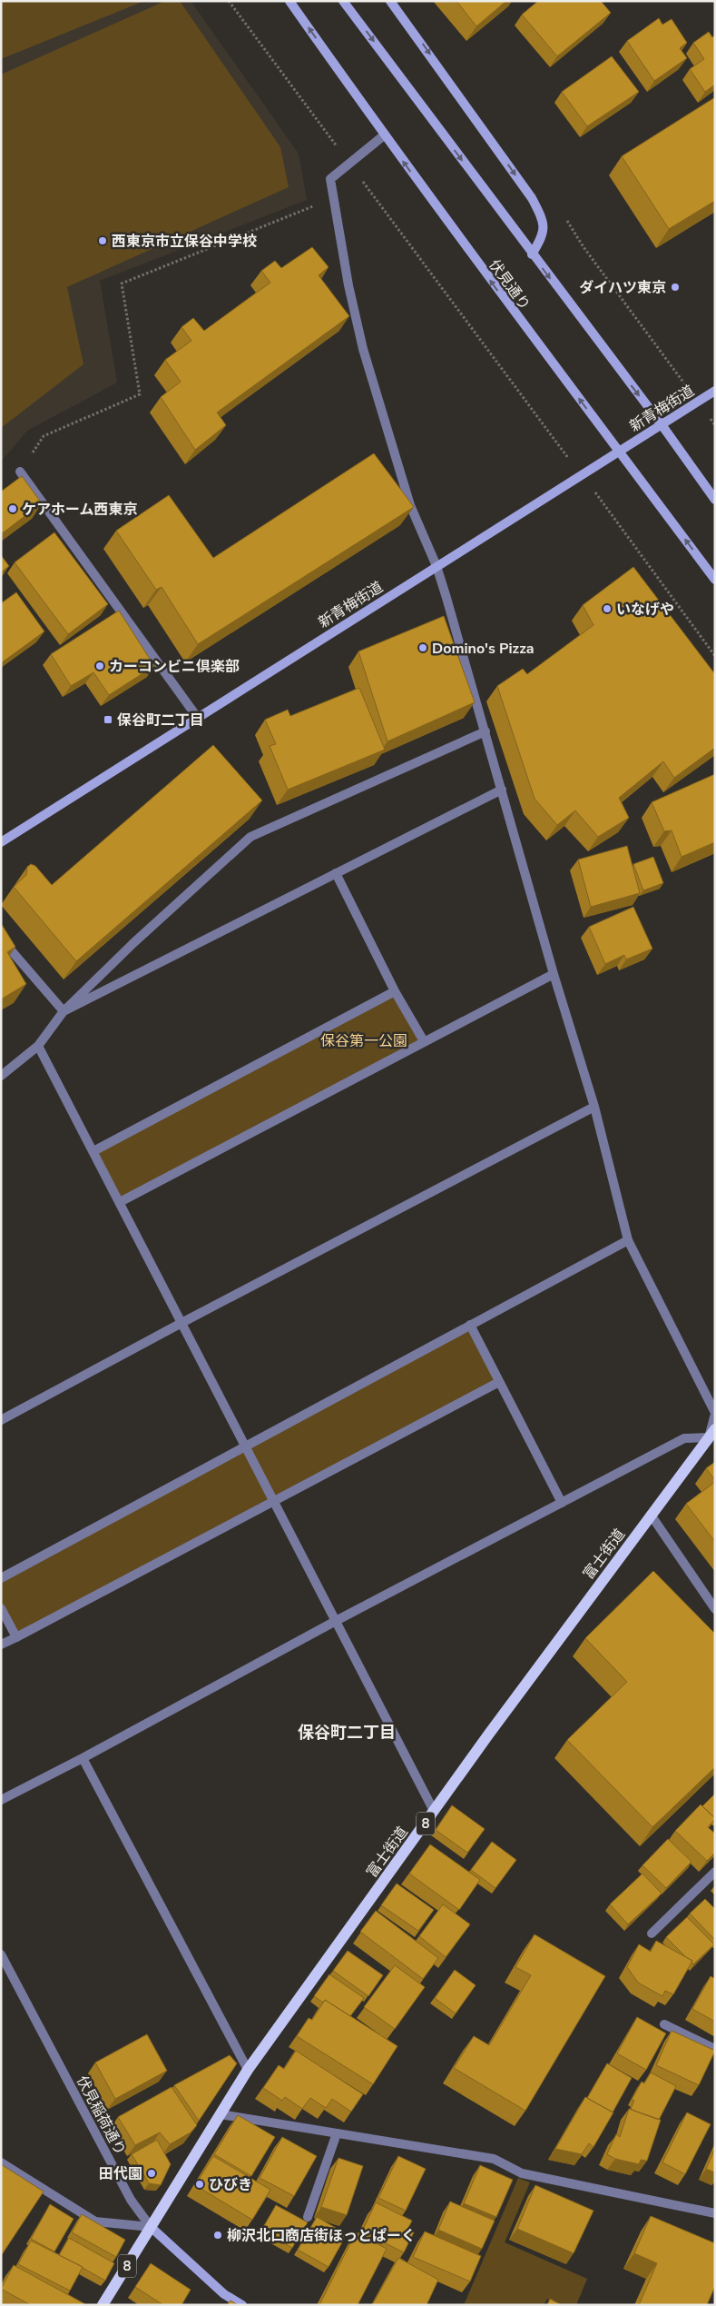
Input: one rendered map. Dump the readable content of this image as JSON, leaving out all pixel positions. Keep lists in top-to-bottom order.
{
  "streets": {
    "main road": [
      "伏見通り",
      "新青梅街道",
      "富士街道",
      "8",
      "伏見稲荷通り"
    ]
  },
  "crossings": [
    ["伏見通り", "新青梅街道"],
    ["富士街道", "伏見稲荷通り"]
  ],
  "districts": ["保谷町二丁目"],
  "parks": ["保谷第一公園"],
  "places": {
    "other": [
      "西東京市立保谷中学校",
      "ダイハツ東京",
      "ケアホーム西東京",
      "いなげや",
      "Domino's Pizza",
      "カーコンビニ倶楽部",
      "田代園",
      "ひびき",
      "柳沢北口商店街ほっとぱーく"
    ],
    "transit": ["保谷町二丁目"]
  }
}
